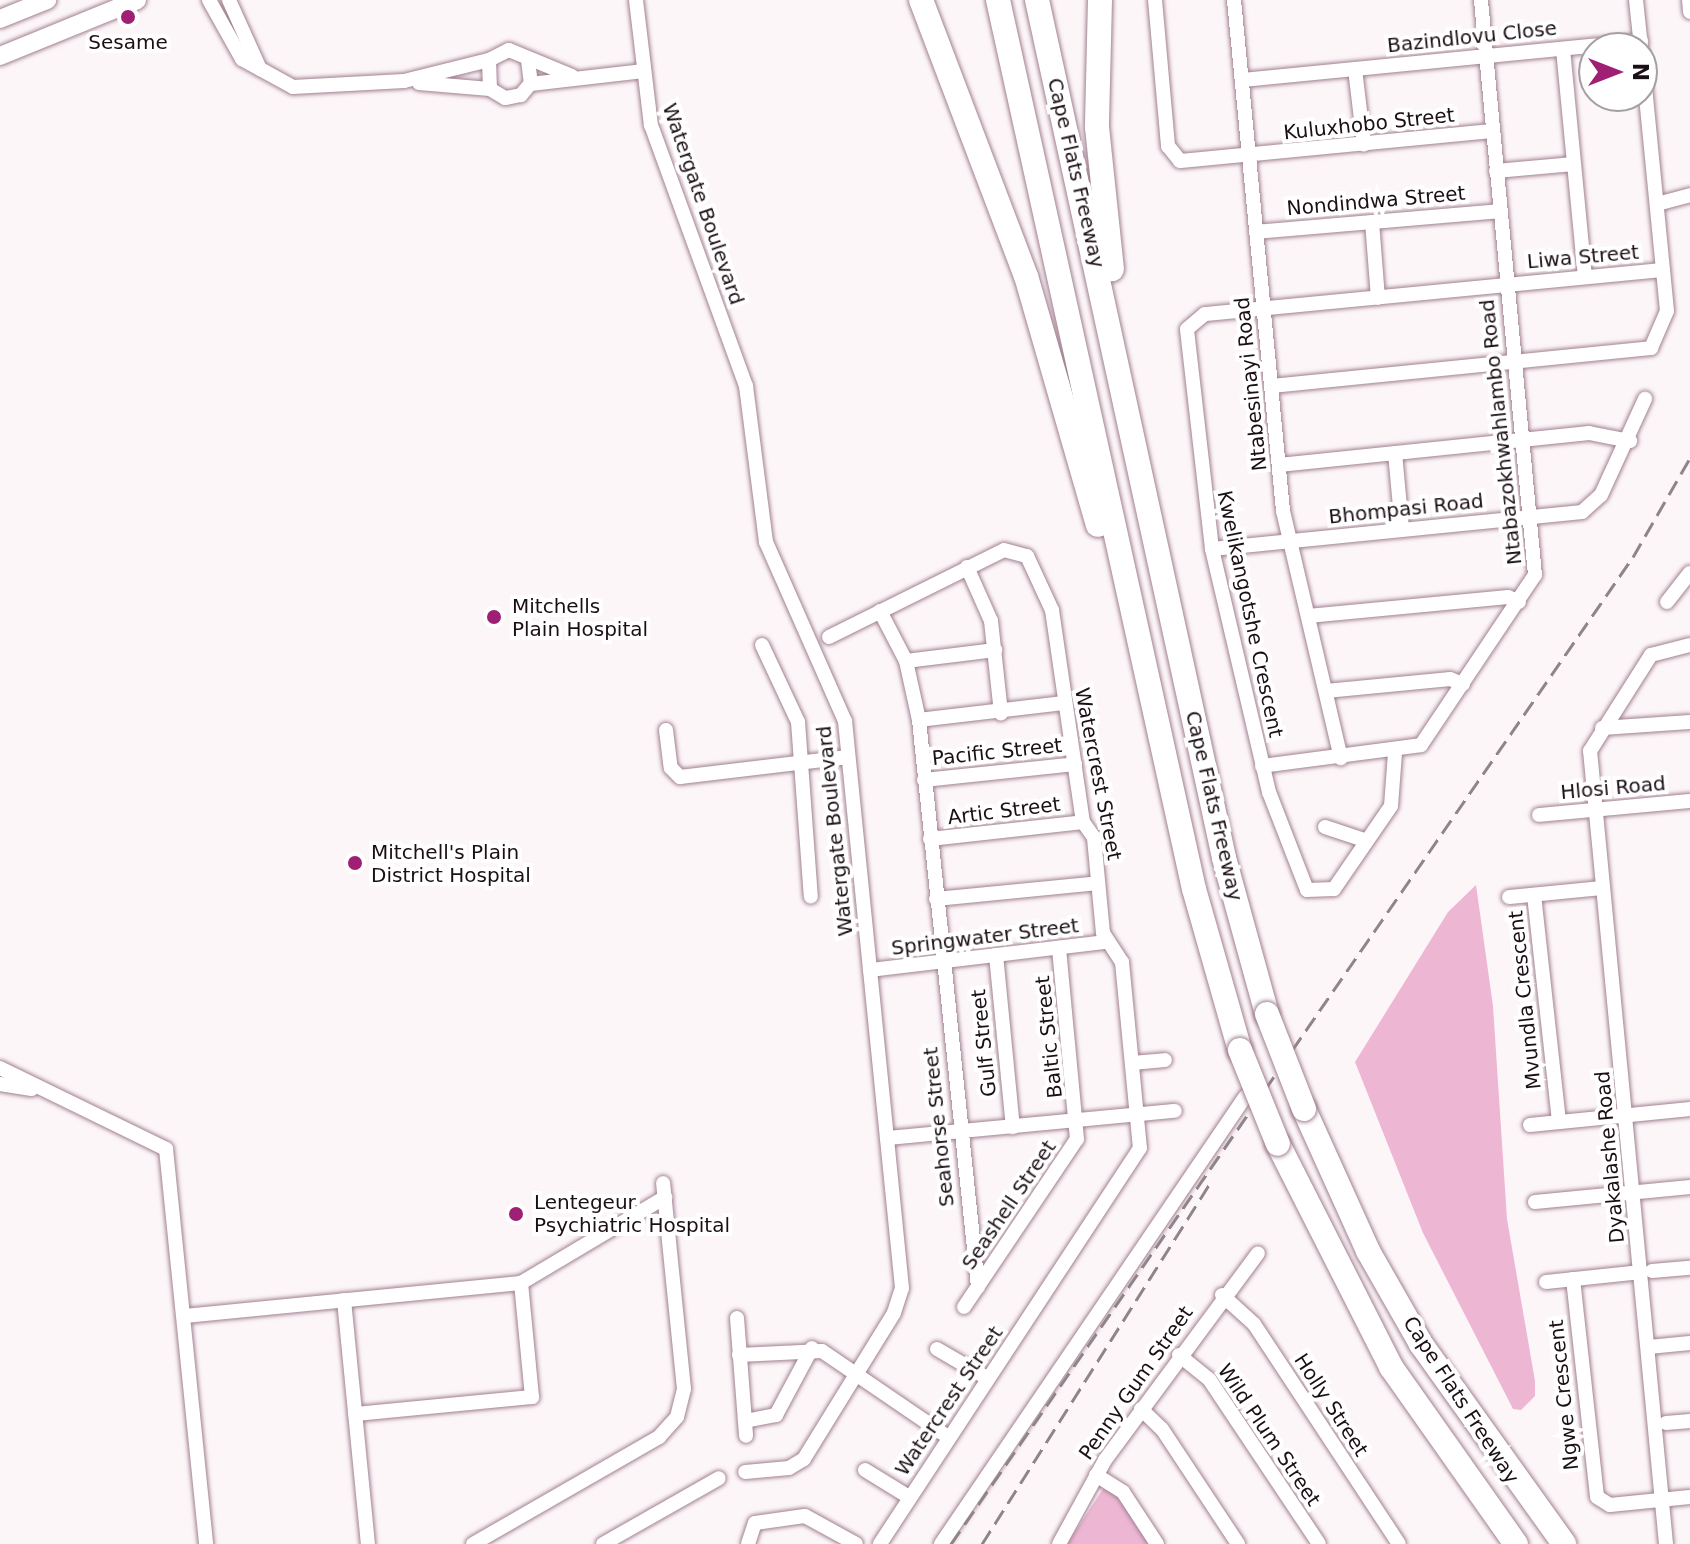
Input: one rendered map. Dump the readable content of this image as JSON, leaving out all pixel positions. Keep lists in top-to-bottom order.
{
  "streets": {
    "highway": ["Cape Flats Freeway"],
    "street": [
      "Bazindlovu Close",
      "Kuluxhobo Street",
      "Nondindwa Street",
      "Watergate Boulevard",
      "Liwa Street",
      "Ntabesinayi Road",
      "Ntabazokhwahlambo Road",
      "Bhompasi Road",
      "Kwelikangotshe Crescent",
      "Pacific Street",
      "Watercrest Street",
      "Hlosi Road",
      "Artic Street",
      "Springwater Street",
      "Mvundla Crescent",
      "Baltic Street",
      "Gulf Street",
      "Seahorse Street",
      "Dyakalashe Road",
      "Seashell Street",
      "Penny Gum Street",
      "Ngwe Crescent",
      "Holly Street",
      "Wild Plum Street"
    ]
  },
  "crossings": [
    ["Bazindlovu Close", "Ntabesinayi Road"],
    ["Bazindlovu Close", "Ntabazokhwahlambo Road"],
    ["Kuluxhobo Street", "Ntabesinayi Road"],
    ["Kuluxhobo Street", "Ntabazokhwahlambo Road"],
    ["Nondindwa Street", "Ntabesinayi Road"],
    ["Nondindwa Street", "Ntabazokhwahlambo Road"],
    ["Watergate Boulevard", "Springwater Street"],
    ["Liwa Street", "Ntabesinayi Road"],
    ["Liwa Street", "Ntabazokhwahlambo Road"],
    ["Liwa Street", "Kwelikangotshe Crescent"],
    ["Ntabesinayi Road", "Ntabazokhwahlambo Road"],
    ["Ntabesinayi Road", "Bhompasi Road"],
    ["Ntabesinayi Road", "Kwelikangotshe Crescent"],
    ["Ntabazokhwahlambo Road", "Bhompasi Road"],
    ["Ntabazokhwahlambo Road", "Kwelikangotshe Crescent"],
    ["Bhompasi Road", "Kwelikangotshe Crescent"],
    ["Pacific Street", "Watercrest Street"],
    ["Watercrest Street", "Artic Street"],
    ["Watercrest Street", "Springwater Street"],
    ["Hlosi Road", "Dyakalashe Road"],
    ["Springwater Street", "Baltic Street"],
    ["Springwater Street", "Gulf Street"],
    ["Springwater Street", "Seahorse Street"],
    ["Mvundla Crescent", "Dyakalashe Road"],
    ["Baltic Street", "Seashell Street"],
    ["Seahorse Street", "Seashell Street"],
    ["Dyakalashe Road", "Ngwe Crescent"],
    ["Penny Gum Street", "Holly Street"],
    ["Penny Gum Street", "Wild Plum Street"]
  ],
  "places": [
    "Sesame",
    "Mitchells Plain Hospital",
    "Mitchell's Plain District Hospital",
    "Lentegeur Psychiatric Hospital"
  ],
  "north": "right"
}
